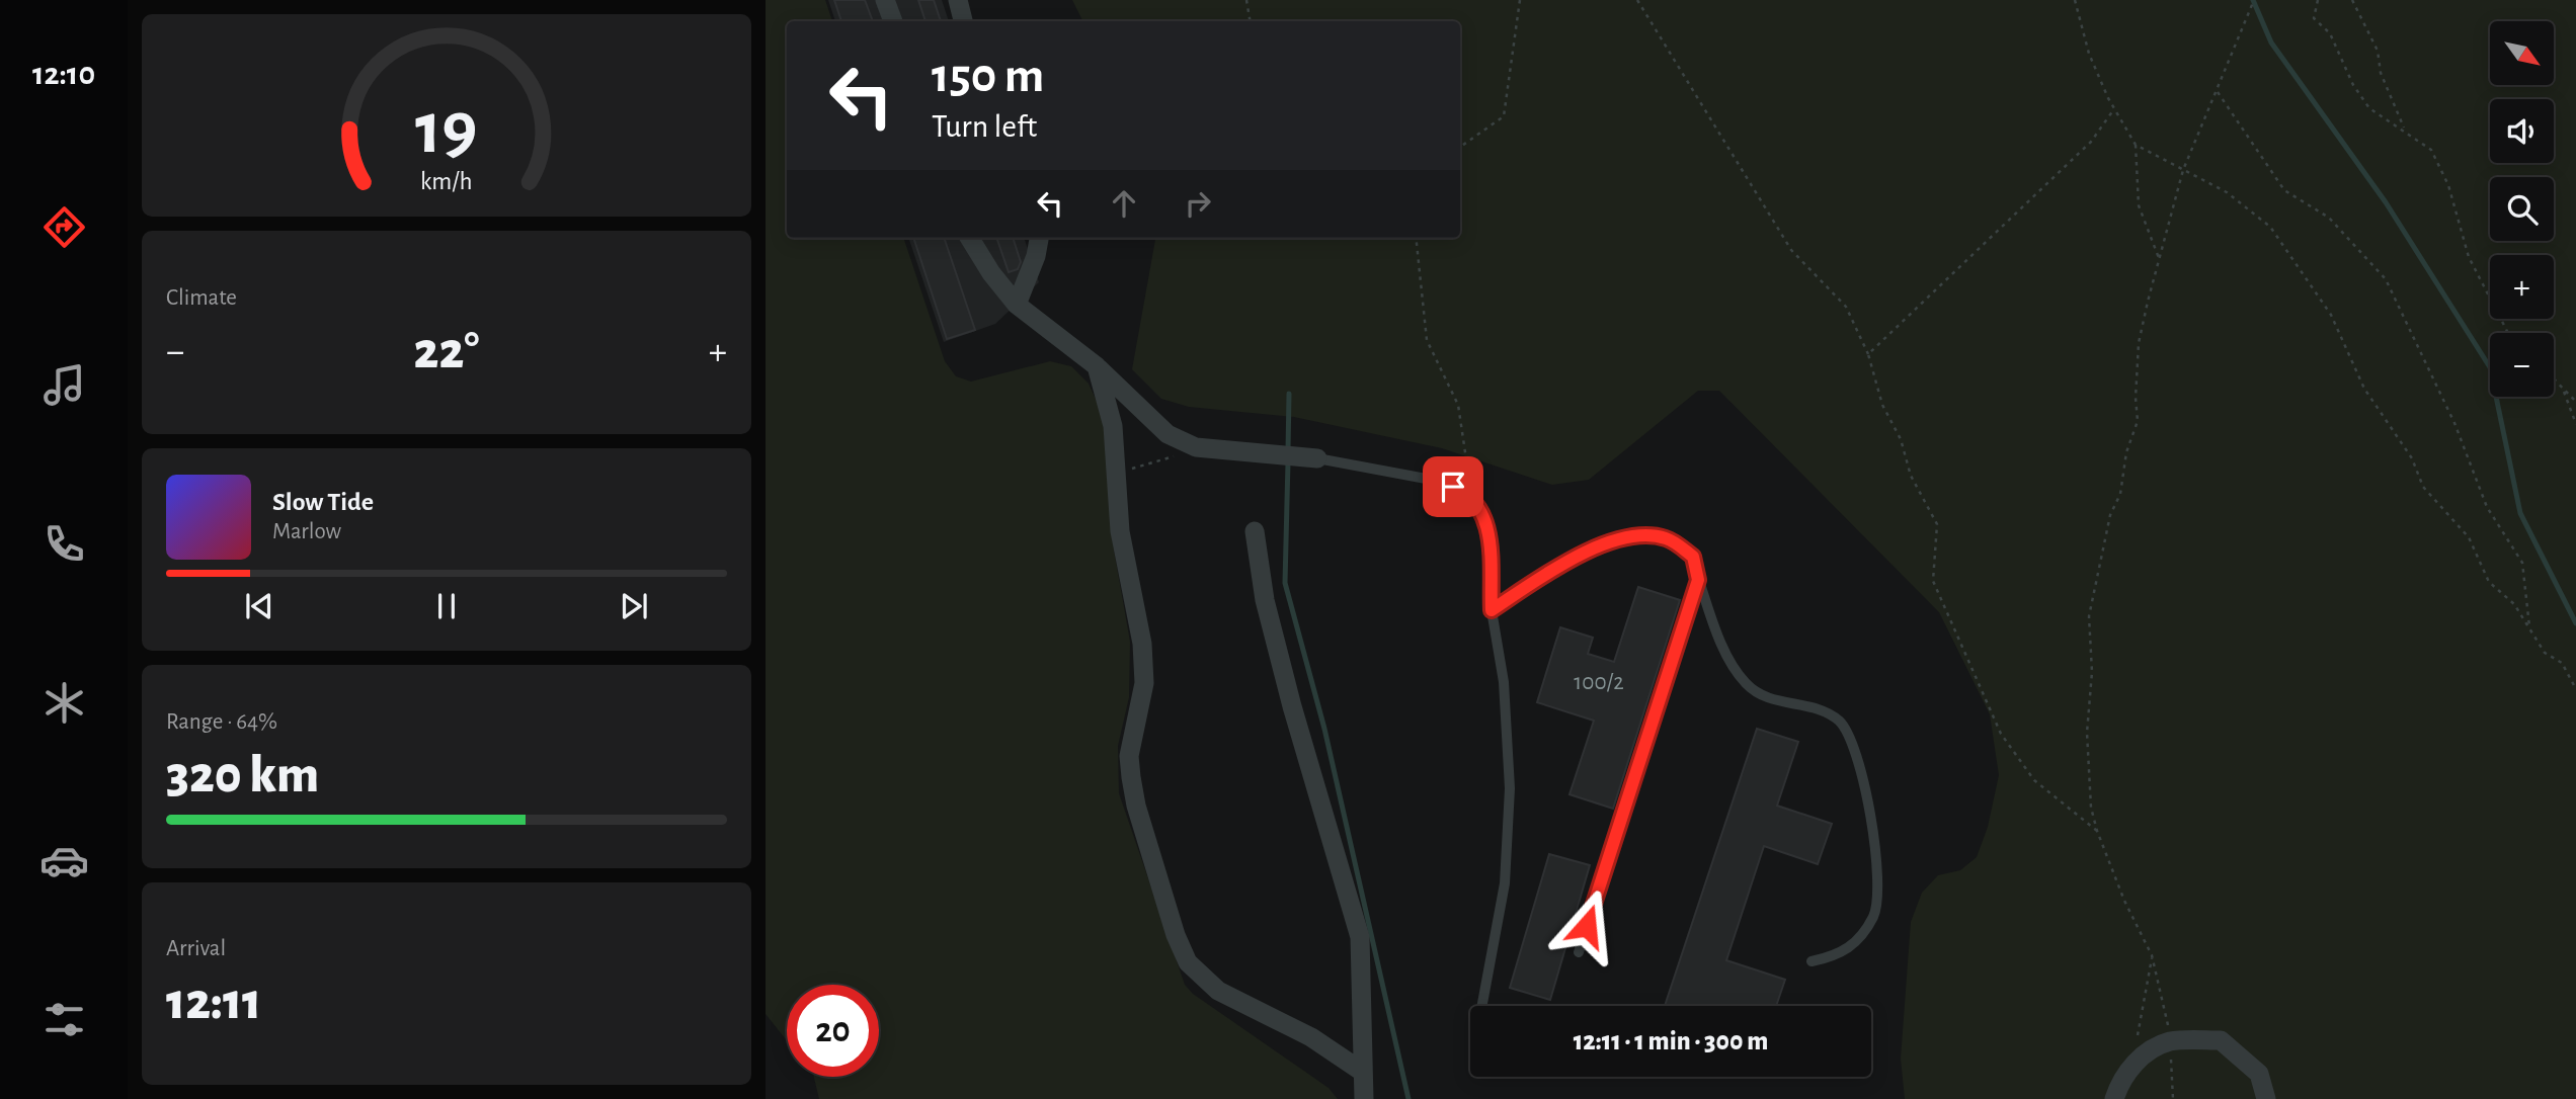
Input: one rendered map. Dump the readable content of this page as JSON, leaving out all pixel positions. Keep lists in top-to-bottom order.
{
  "house_numbers": ["100/2"],
  "north": "bottom right",
  "page": {
    "tabs": "12:10",
    "map_buttons": ["+", "−"],
    "turn": ["150 m", "Turn left"],
    "tile": [
      "Climate",
      ["Range · 64%", "320 km"],
      ["Arrival", "12:11"]
    ],
    "heat": ["−", "22°", "+"],
    "song": ["Slow Tide", "Marlow"],
    "limit": "20",
    "trip": "12:11 · 1 min · 300 m",
    "gauge": ["19", "km/h"]
  }
}
